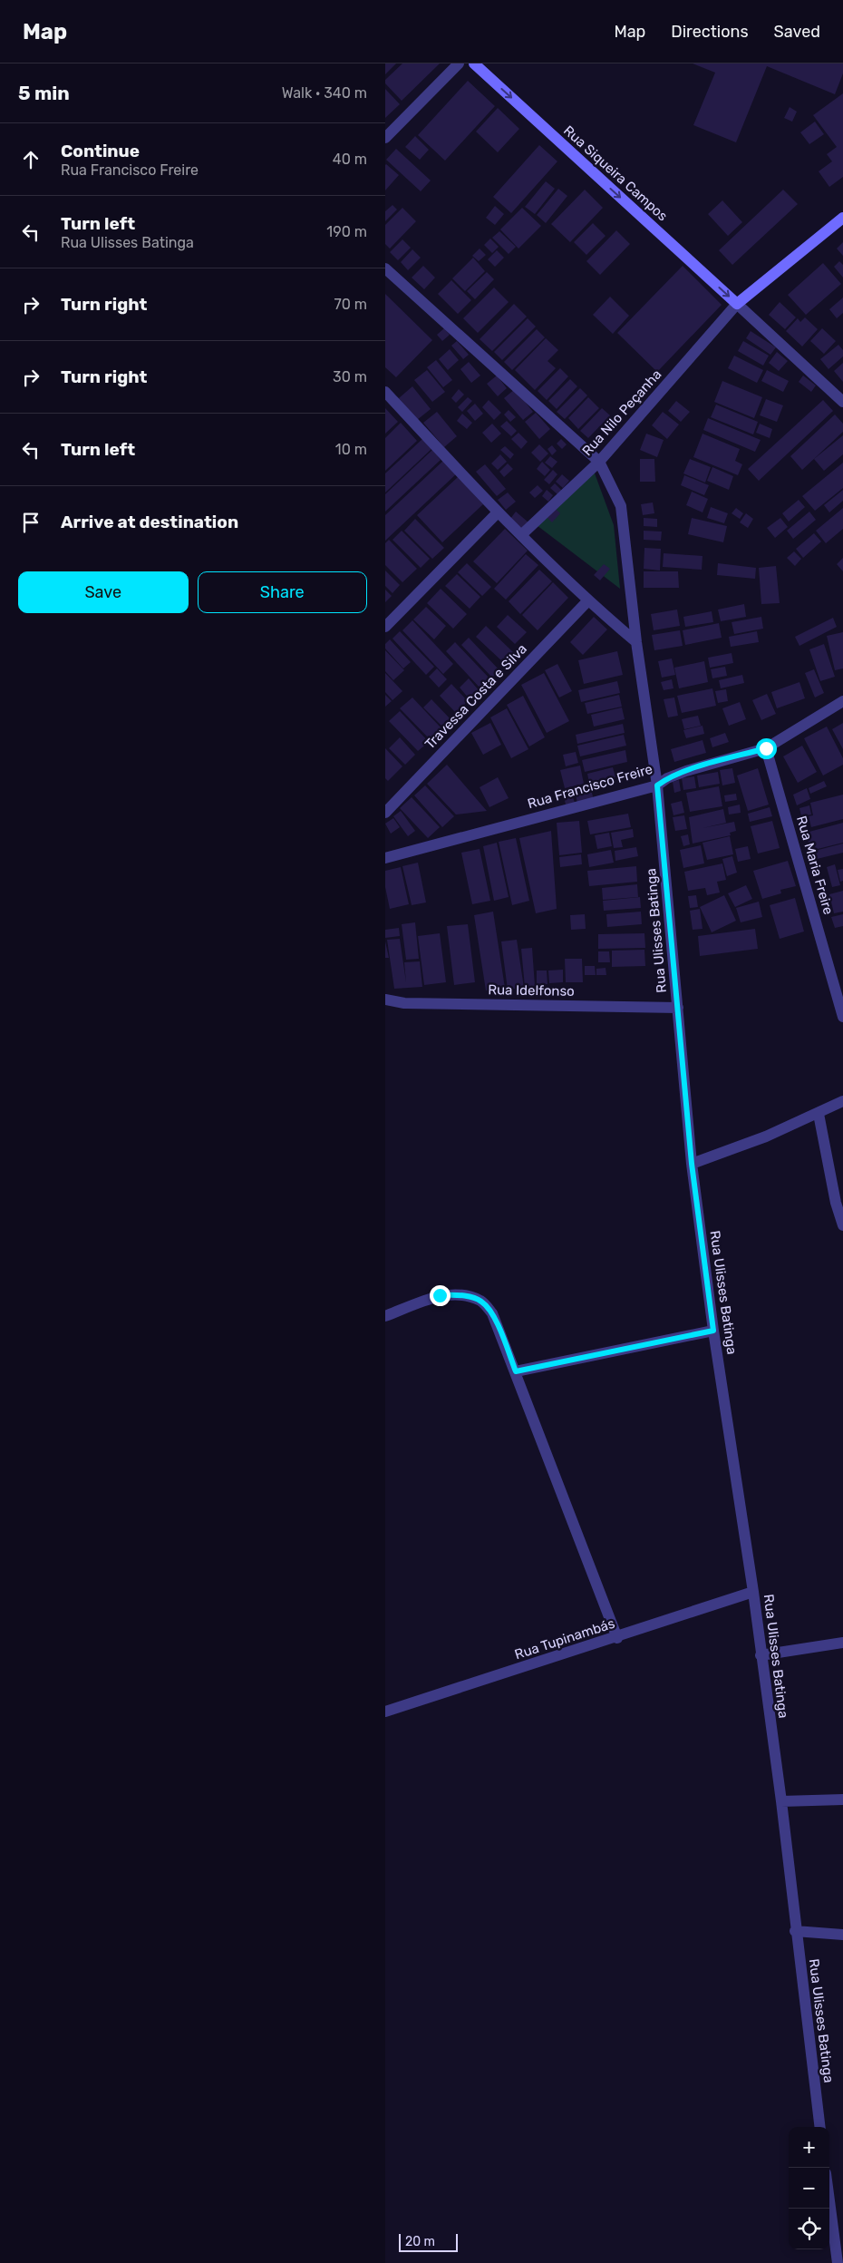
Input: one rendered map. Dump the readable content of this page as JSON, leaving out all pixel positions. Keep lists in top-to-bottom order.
{
  "streets": {
    "main road": ["Rua Siqueira Campos"],
    "street": [
      "Rua Nilo Peçanha",
      "Travessa Costa e Silva",
      "Rua Francisco Freire",
      "Rua Maria Freire",
      "Rua Ulisses Batinga",
      "Rua Idelfonso",
      "Rua Tupinambás"
    ]
  },
  "crossings": [
    ["Rua Siqueira Campos", "Rua Nilo Peçanha"],
    ["Rua Nilo Peçanha", "Rua Ulisses Batinga"],
    ["Rua Francisco Freire", "Rua Maria Freire"],
    ["Rua Francisco Freire", "Rua Ulisses Batinga"],
    ["Rua Ulisses Batinga", "Rua Idelfonso"],
    ["Rua Ulisses Batinga", "Rua Tupinambás"]
  ],
  "one_way": ["Rua Siqueira Campos"],
  "scale_bar": "20 m",
  "page": {
    "header": "Map",
    "nav": ["Map", "Directions", "Saved"],
    "heading": ["5 min", "Walk · 340 m"],
    "list": [
      ["Continue", "Rua Francisco Freire", "40 m"],
      ["Turn left", "Rua Ulisses Batinga", "190 m"],
      ["Turn right", "70 m"],
      ["Turn right", "30 m"],
      ["Turn left", "10 m"],
      "Arrive at destination"
    ],
    "buttons": ["Save", "Share"],
    "map_buttons": ["+", "−"],
    "scale": "20 m"
  }
}
